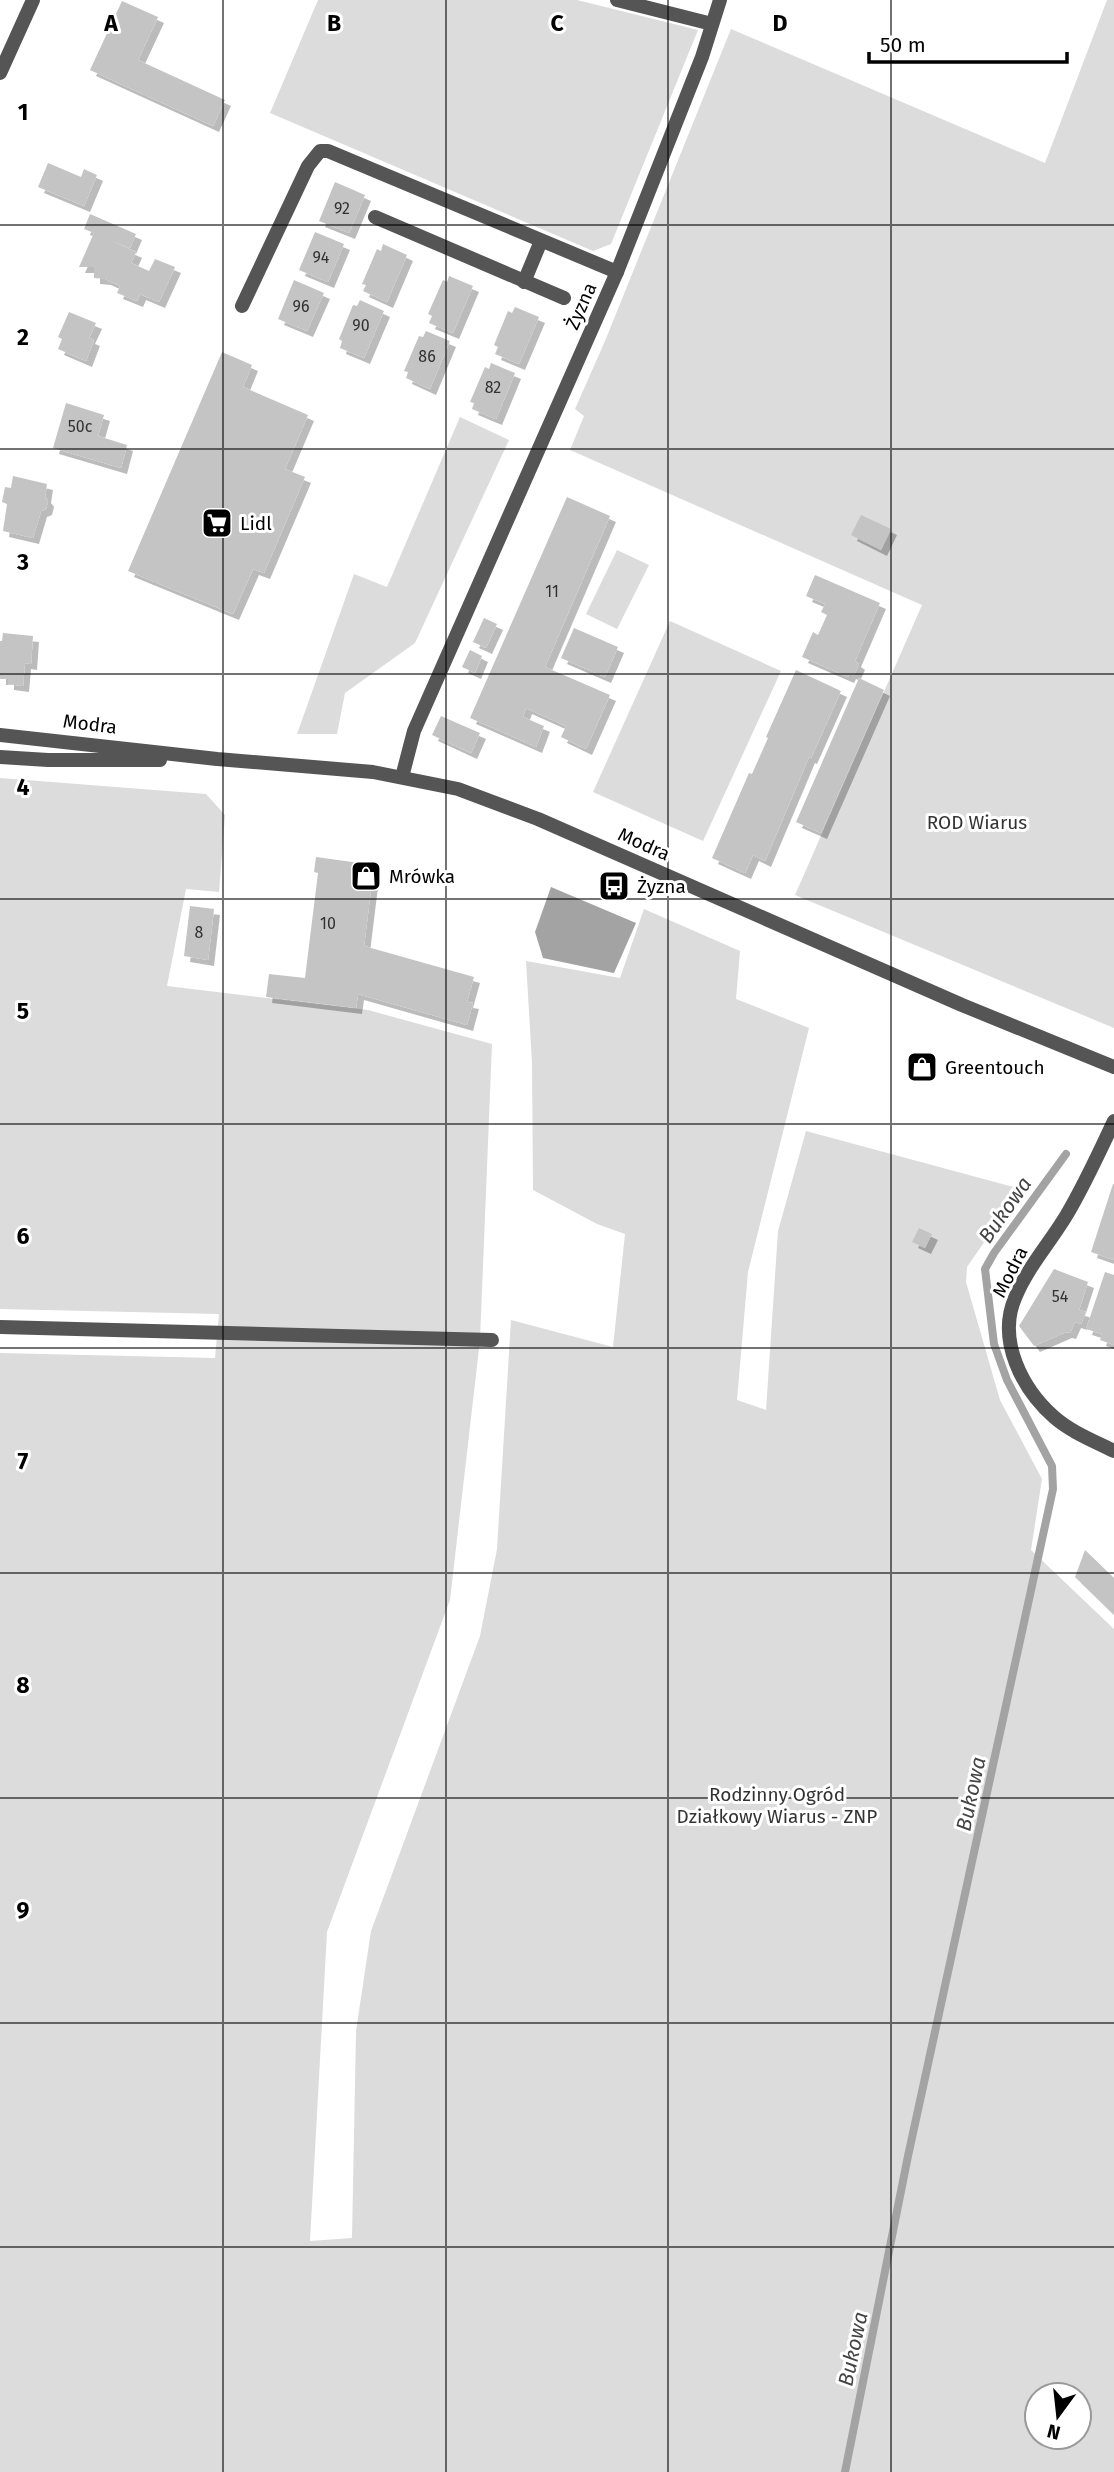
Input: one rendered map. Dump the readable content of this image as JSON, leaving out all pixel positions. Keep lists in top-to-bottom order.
{
  "streets": {
    "street": ["Żyzna", "Modra"]
  },
  "crossings": [
    ["Żyzna", "Modra"]
  ],
  "water": ["Bukowa"],
  "parks": ["ROD Wiarus", "Rodzinny Ogród Działkowy Wiarus - ZNP"],
  "places": {
    "supermarket": ["Lidl"],
    "shop": ["Mrówka", "Greentouch"],
    "bus stop": ["Żyzna"]
  },
  "house_numbers": [
    "92",
    "94",
    "96",
    "90",
    "86",
    "82",
    "50c",
    "11",
    "10",
    "8",
    "54"
  ],
  "scale_bar": "50 m",
  "north": "bottom",
  "grid": {
    "columns": [
      "A",
      "B",
      "C",
      "D"
    ],
    "rows": [
      "1",
      "2",
      "3",
      "4",
      "5",
      "6",
      "7",
      "8",
      "9"
    ]
  }
}
